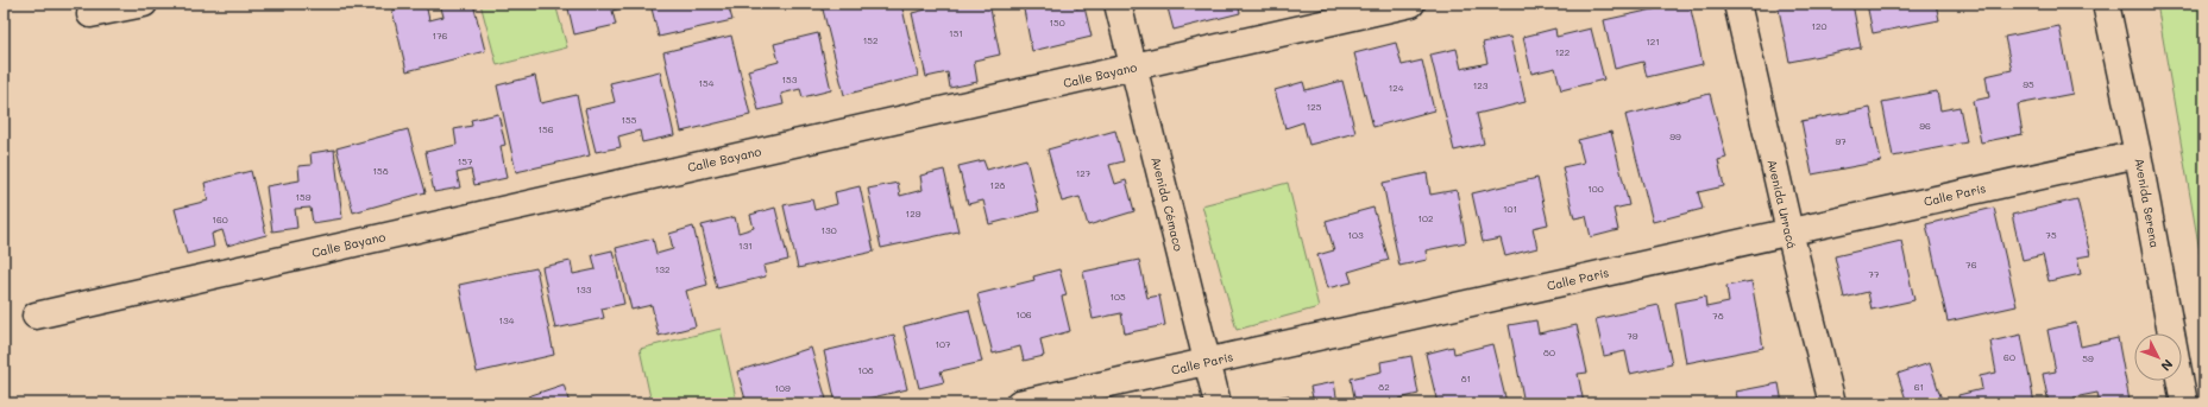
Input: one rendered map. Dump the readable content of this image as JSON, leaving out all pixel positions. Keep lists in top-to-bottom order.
{
  "streets": {
    "street": [
      "Calle Bayano",
      "Calle Paris",
      "Avenida Serena",
      "Avenida Cémaco",
      "Avenida Urracá"
    ]
  },
  "crossings": [
    ["Calle Bayano", "Avenida Cémaco"],
    ["Calle Paris", "Avenida Serena"],
    ["Calle Paris", "Avenida Cémaco"],
    ["Calle Paris", "Avenida Urracá"]
  ],
  "house_numbers": [
    "150",
    "120",
    "151",
    "176",
    "152",
    "121",
    "122",
    "153",
    "154",
    "95",
    "123",
    "124",
    "125",
    "155",
    "96",
    "156",
    "99",
    "97",
    "157",
    "158",
    "127",
    "128",
    "100",
    "159",
    "101",
    "129",
    "102",
    "160",
    "130",
    "103",
    "75",
    "131",
    "76",
    "132",
    "77",
    "133",
    "105",
    "106",
    "78",
    "134",
    "79",
    "107",
    "80",
    "60",
    "59",
    "108",
    "81",
    "82",
    "61",
    "109"
  ],
  "north": "bottom right"
}
